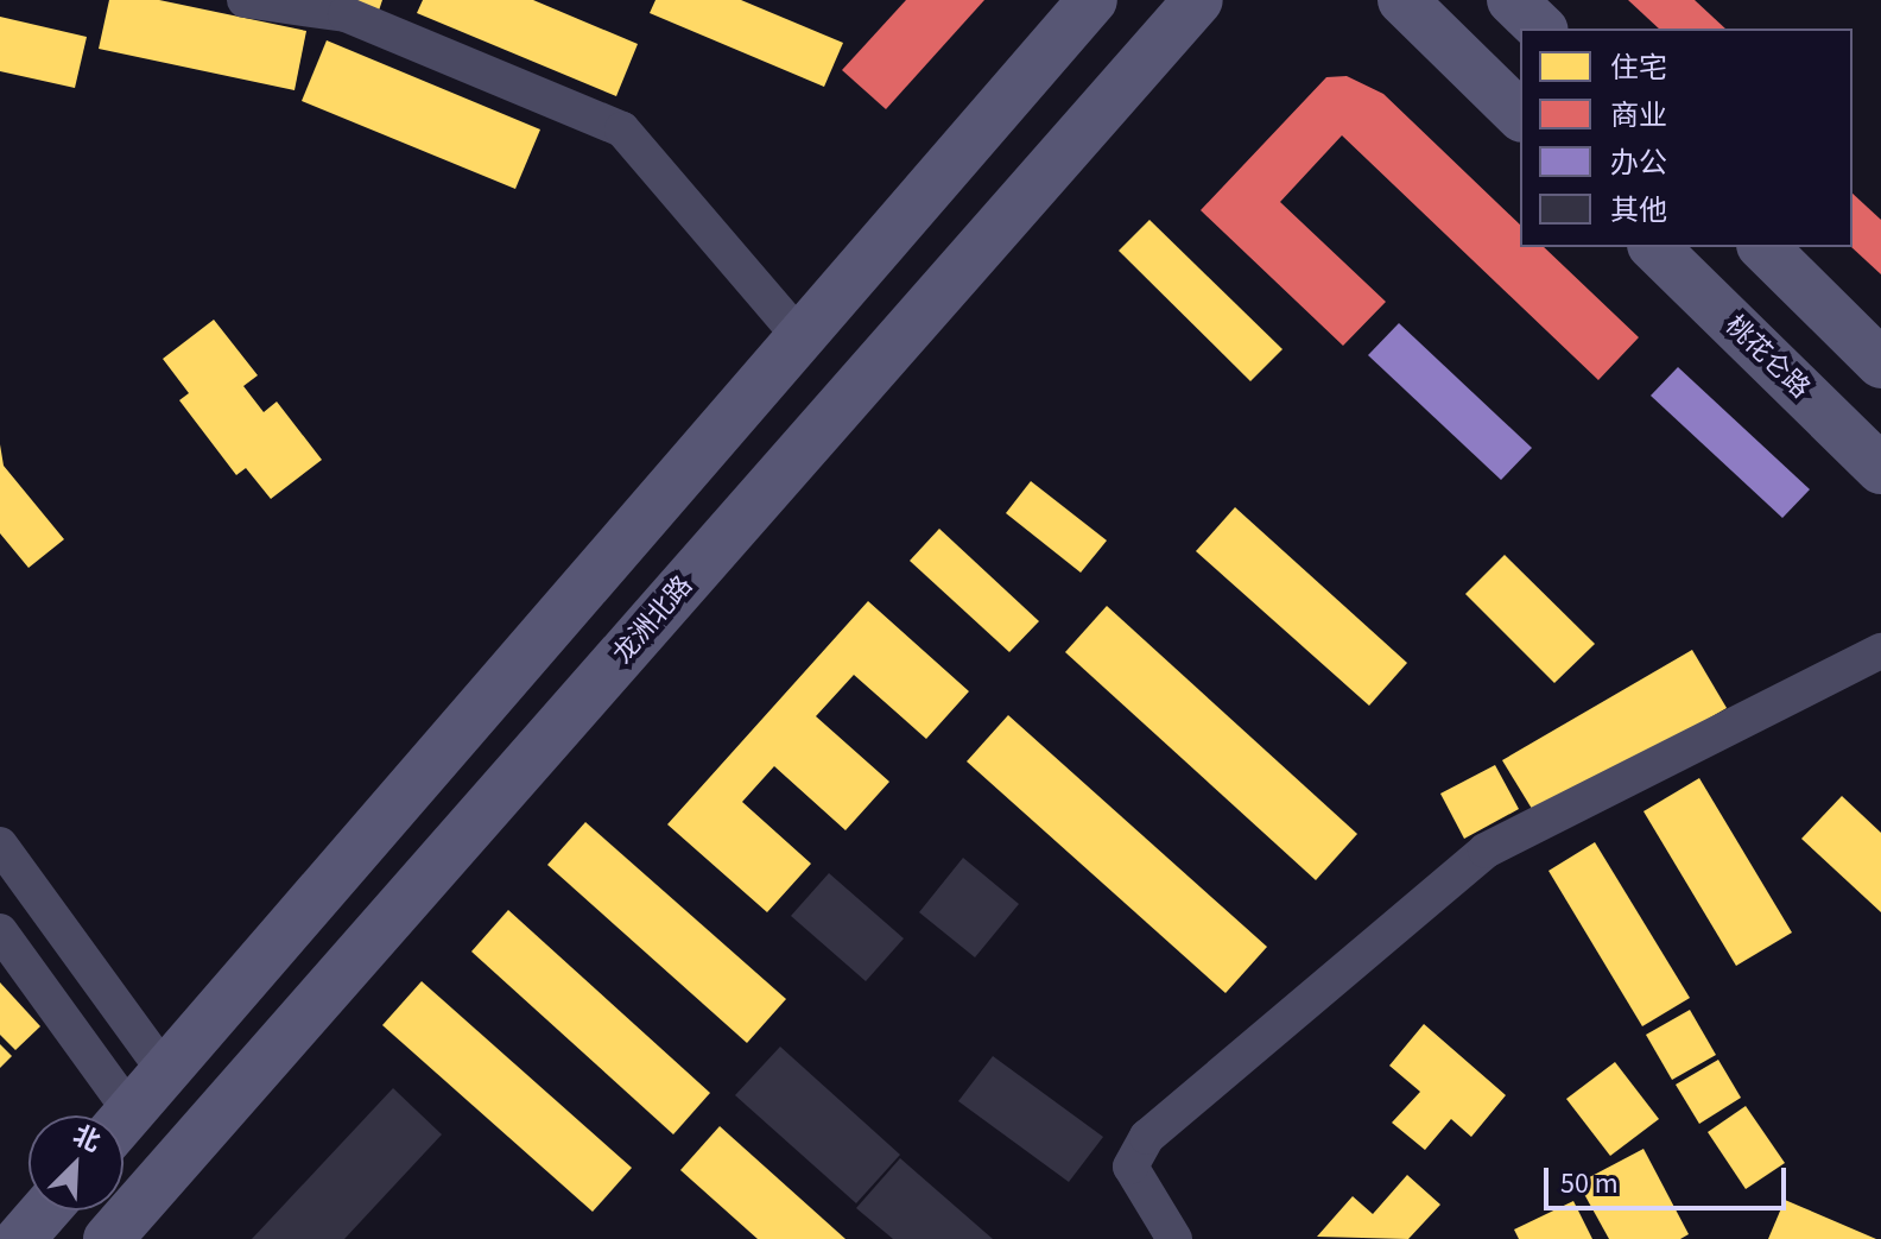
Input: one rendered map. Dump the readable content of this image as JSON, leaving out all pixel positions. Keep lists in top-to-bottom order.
{
  "streets": {
    "main road": ["桃花仑路", "龙洲北路"]
  },
  "legend": [
    "住宅",
    "商业",
    "办公",
    "其他"
  ],
  "scale_bar": "50 m",
  "north": "top right"
}
